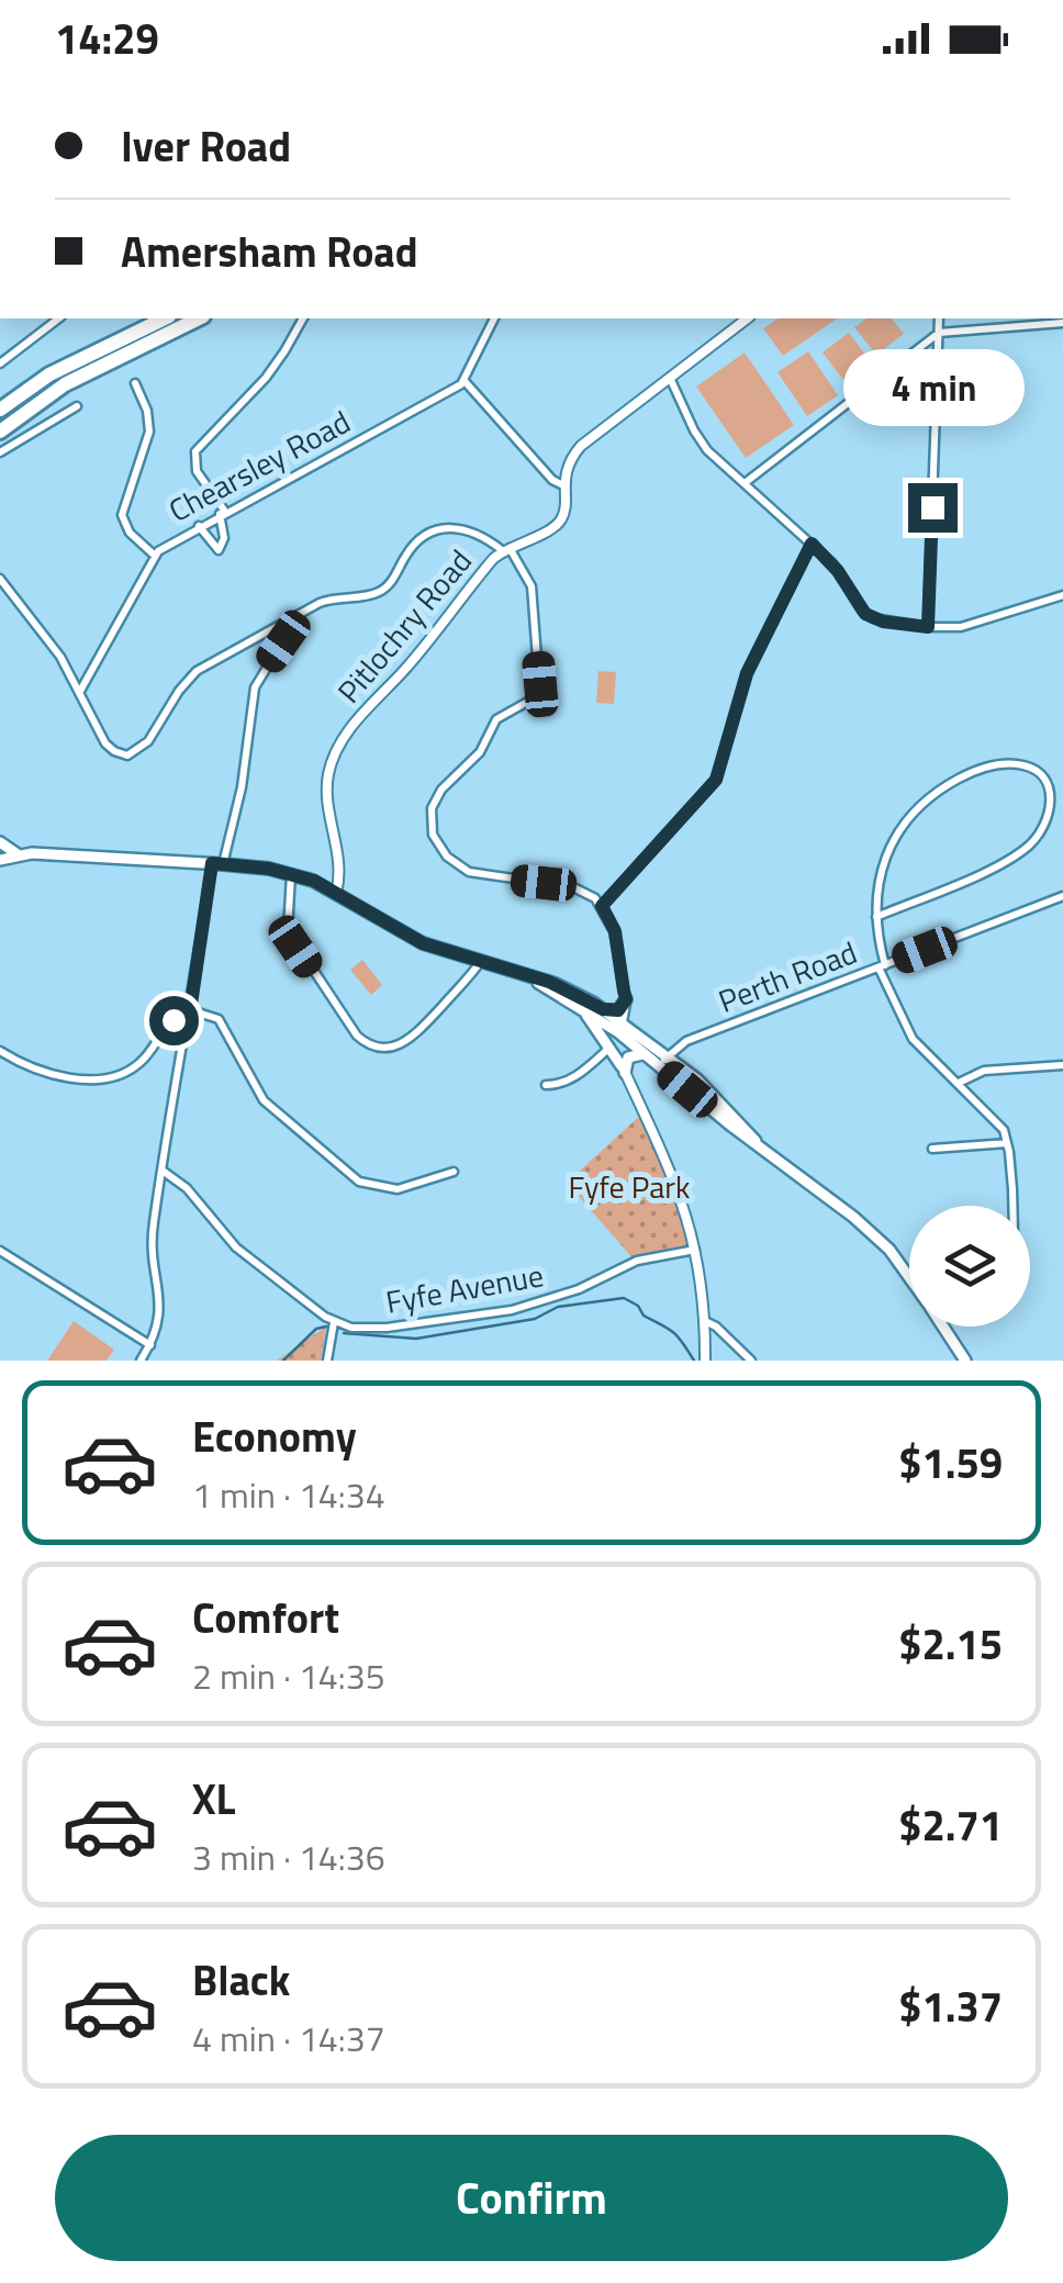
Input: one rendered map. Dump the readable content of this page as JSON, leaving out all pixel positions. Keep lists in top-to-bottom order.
{
  "streets": {
    "street": [
      "Chearsley Road",
      "Pitlochry Road",
      "Perth Road",
      "Fyfe Avenue"
    ]
  },
  "parks": ["Fyfe Park"],
  "page": {
    "status": "14:29",
    "banner": ["Iver Road", "Amersham Road"],
    "bubble": "4 min",
    "list": [
      {
        "name": "Economy",
        "note": "1 min · 14:34",
        "value": "$1.59"
      },
      {
        "name": "Comfort",
        "note": "2 min · 14:35",
        "value": "$2.15"
      },
      {
        "name": "XL",
        "note": "3 min · 14:36",
        "value": "$2.71"
      },
      {
        "name": "Black",
        "note": "4 min · 14:37",
        "value": "$1.37"
      }
    ],
    "buttons": "Confirm"
  }
}
